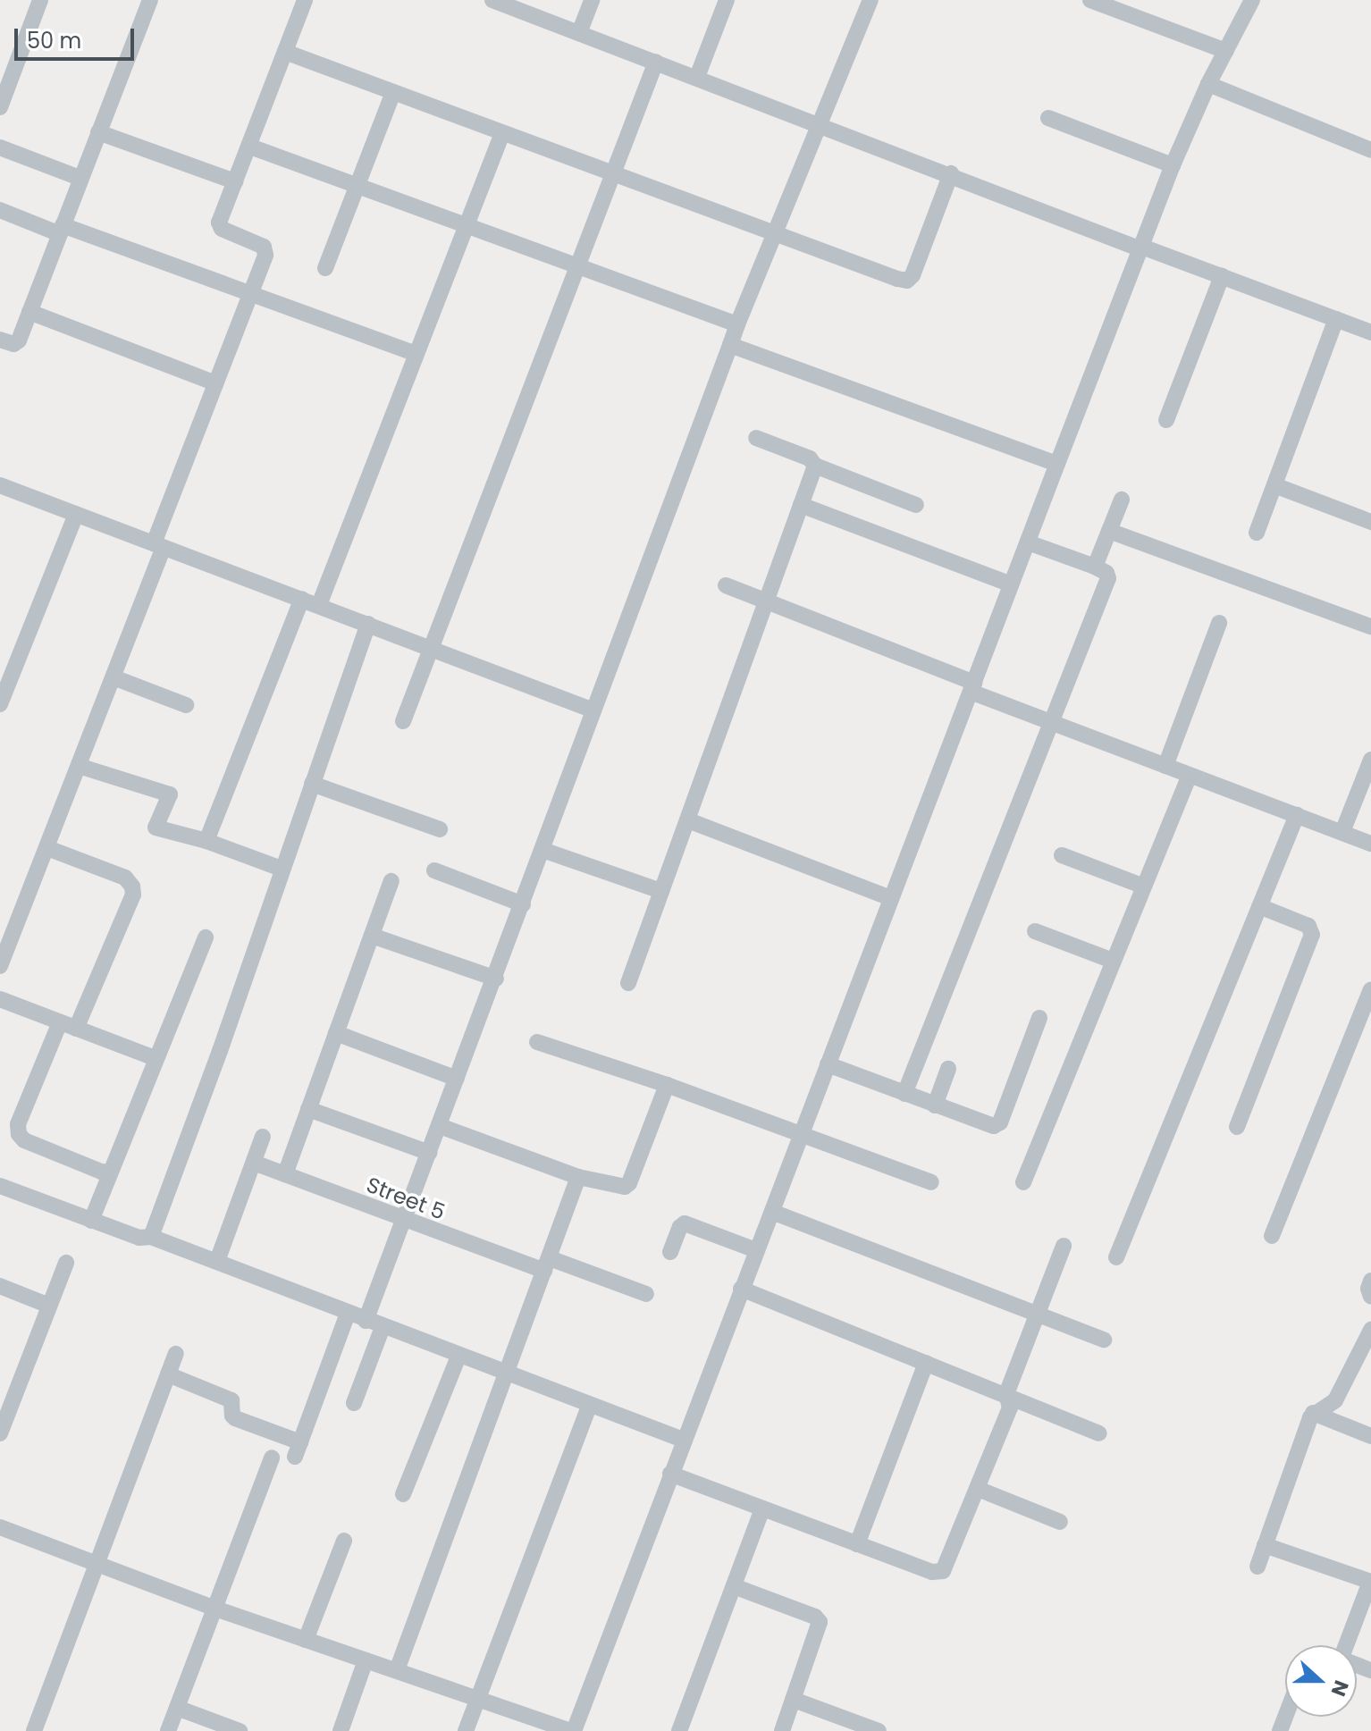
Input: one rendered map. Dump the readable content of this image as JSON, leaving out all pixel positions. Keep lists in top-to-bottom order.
{
  "streets": {
    "street": ["Street 5"]
  },
  "scale_bar": "50 m",
  "north": "right"
}
